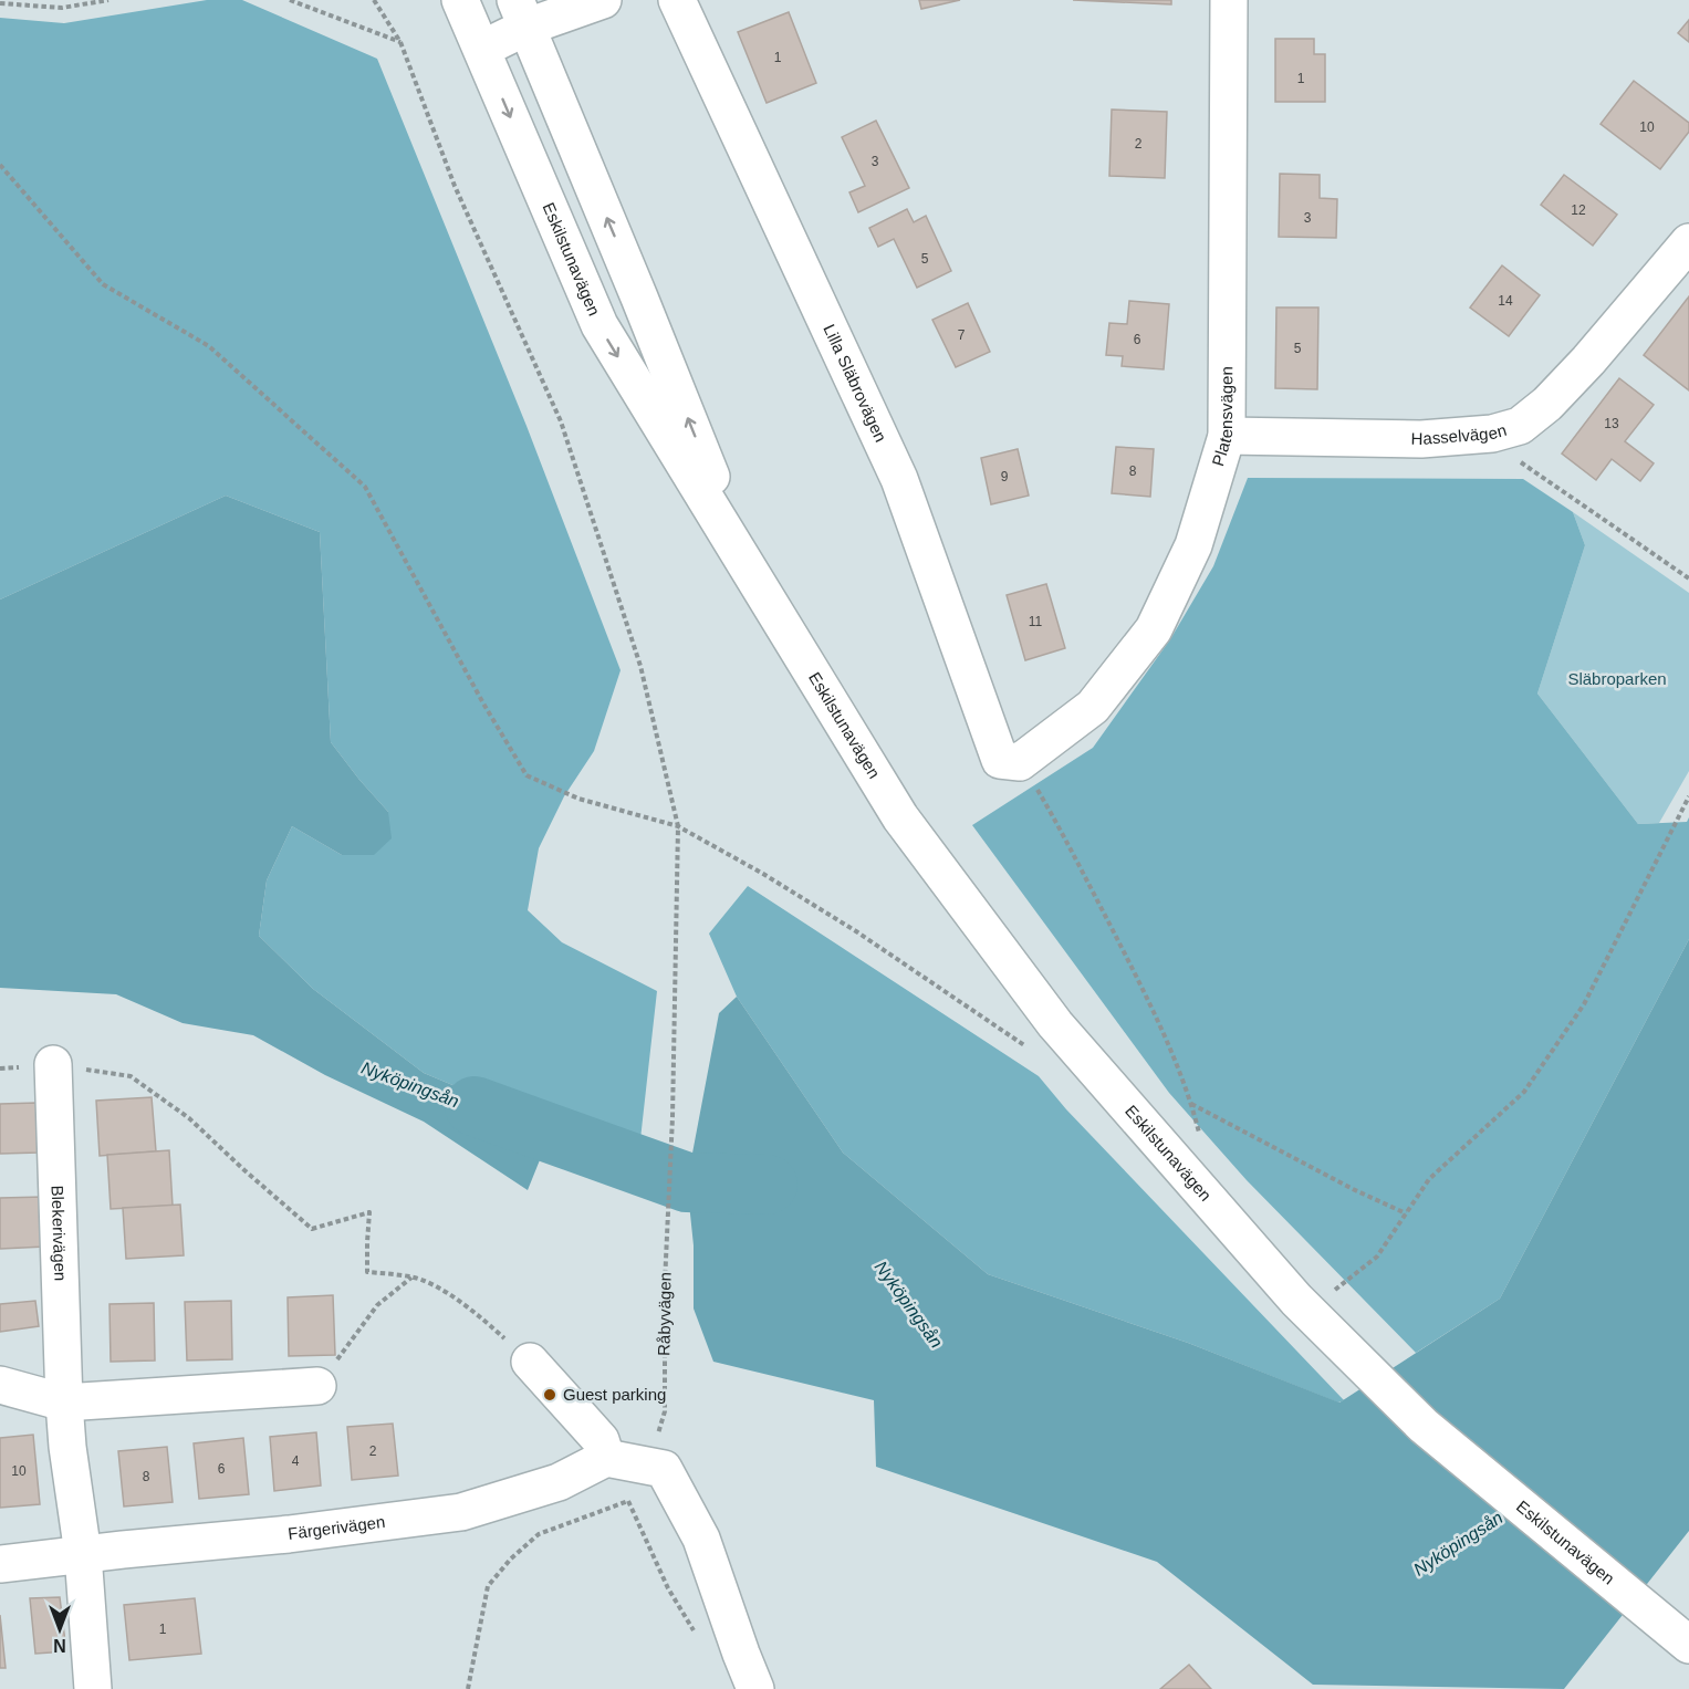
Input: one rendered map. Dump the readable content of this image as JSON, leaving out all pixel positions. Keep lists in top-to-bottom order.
{
  "streets": {
    "street": [
      "Eskilstunavägen",
      "Lilla Släbrovägen",
      "Platensvägen",
      "Hasselvägen",
      "Blekerivägen",
      "Färgerivägen"
    ],
    "path": ["Råbyvägen"]
  },
  "crossings": [
    ["Lilla Släbrovägen", "Platensvägen"],
    ["Platensvägen", "Hasselvägen"],
    ["Blekerivägen", "Färgerivägen"],
    ["Råbyvägen", "Färgerivägen"]
  ],
  "water": ["Nyköpingsån"],
  "parks": ["Släbroparken"],
  "places": ["Guest parking"],
  "house_numbers": [
    "1",
    "1",
    "10",
    "2",
    "3",
    "12",
    "3",
    "5",
    "14",
    "7",
    "6",
    "5",
    "13",
    "8",
    "9",
    "11",
    "2",
    "4",
    "6",
    "10",
    "8",
    "1"
  ],
  "north": "bottom"
}
